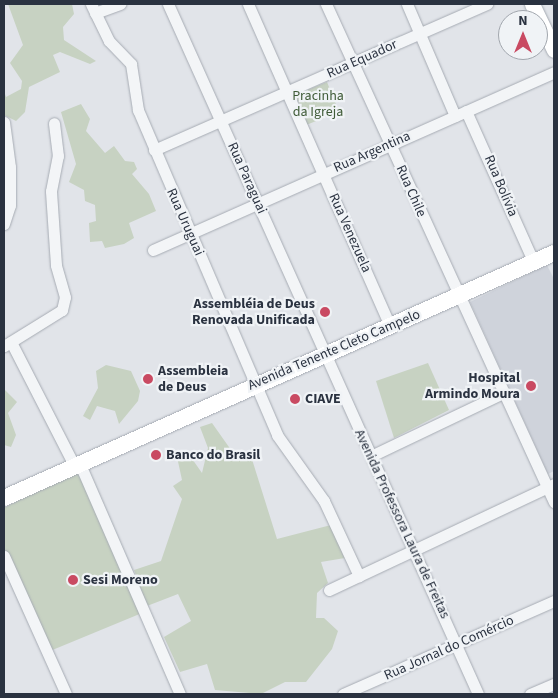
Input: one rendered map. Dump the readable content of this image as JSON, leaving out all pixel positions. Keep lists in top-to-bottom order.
{
  "streets": {
    "main road": ["Avenida Tenente Cleto Campelo"],
    "street": [
      "Rua Equador",
      "Rua Argentina",
      "Rua Paraguai",
      "Rua Bolívia",
      "Rua Chile",
      "Rua Uruguai",
      "Rua Venezuela",
      "Avenida Professora Laura de Freitas",
      "Rua Jornal do Comércio"
    ]
  },
  "crossings": [
    ["Rua Equador", "Rua Paraguai"],
    ["Rua Equador", "Rua Bolívia"],
    ["Rua Equador", "Rua Chile"],
    ["Rua Equador", "Rua Uruguai"],
    ["Rua Equador", "Rua Venezuela"],
    ["Rua Argentina", "Rua Paraguai"],
    ["Rua Argentina", "Rua Bolívia"],
    ["Rua Argentina", "Rua Chile"],
    ["Rua Argentina", "Rua Uruguai"],
    ["Rua Argentina", "Rua Venezuela"],
    ["Rua Paraguai", "Avenida Tenente Cleto Campelo"],
    ["Rua Paraguai", "Avenida Professora Laura de Freitas"],
    ["Rua Bolívia", "Avenida Tenente Cleto Campelo"],
    ["Rua Chile", "Avenida Tenente Cleto Campelo"],
    ["Rua Uruguai", "Avenida Tenente Cleto Campelo"],
    ["Rua Venezuela", "Avenida Tenente Cleto Campelo"],
    ["Avenida Tenente Cleto Campelo", "Avenida Professora Laura de Freitas"],
    ["Avenida Professora Laura de Freitas", "Rua Jornal do Comércio"]
  ],
  "parks": ["Pracinha da Igreja"],
  "places": [
    "Assembléia de Deus Renovada Unificada",
    "Assembleia de Deus",
    "Hospital Armindo Moura",
    "CIAVE",
    "Banco do Brasil",
    "Sesi Moreno"
  ],
  "north": "top"
}
